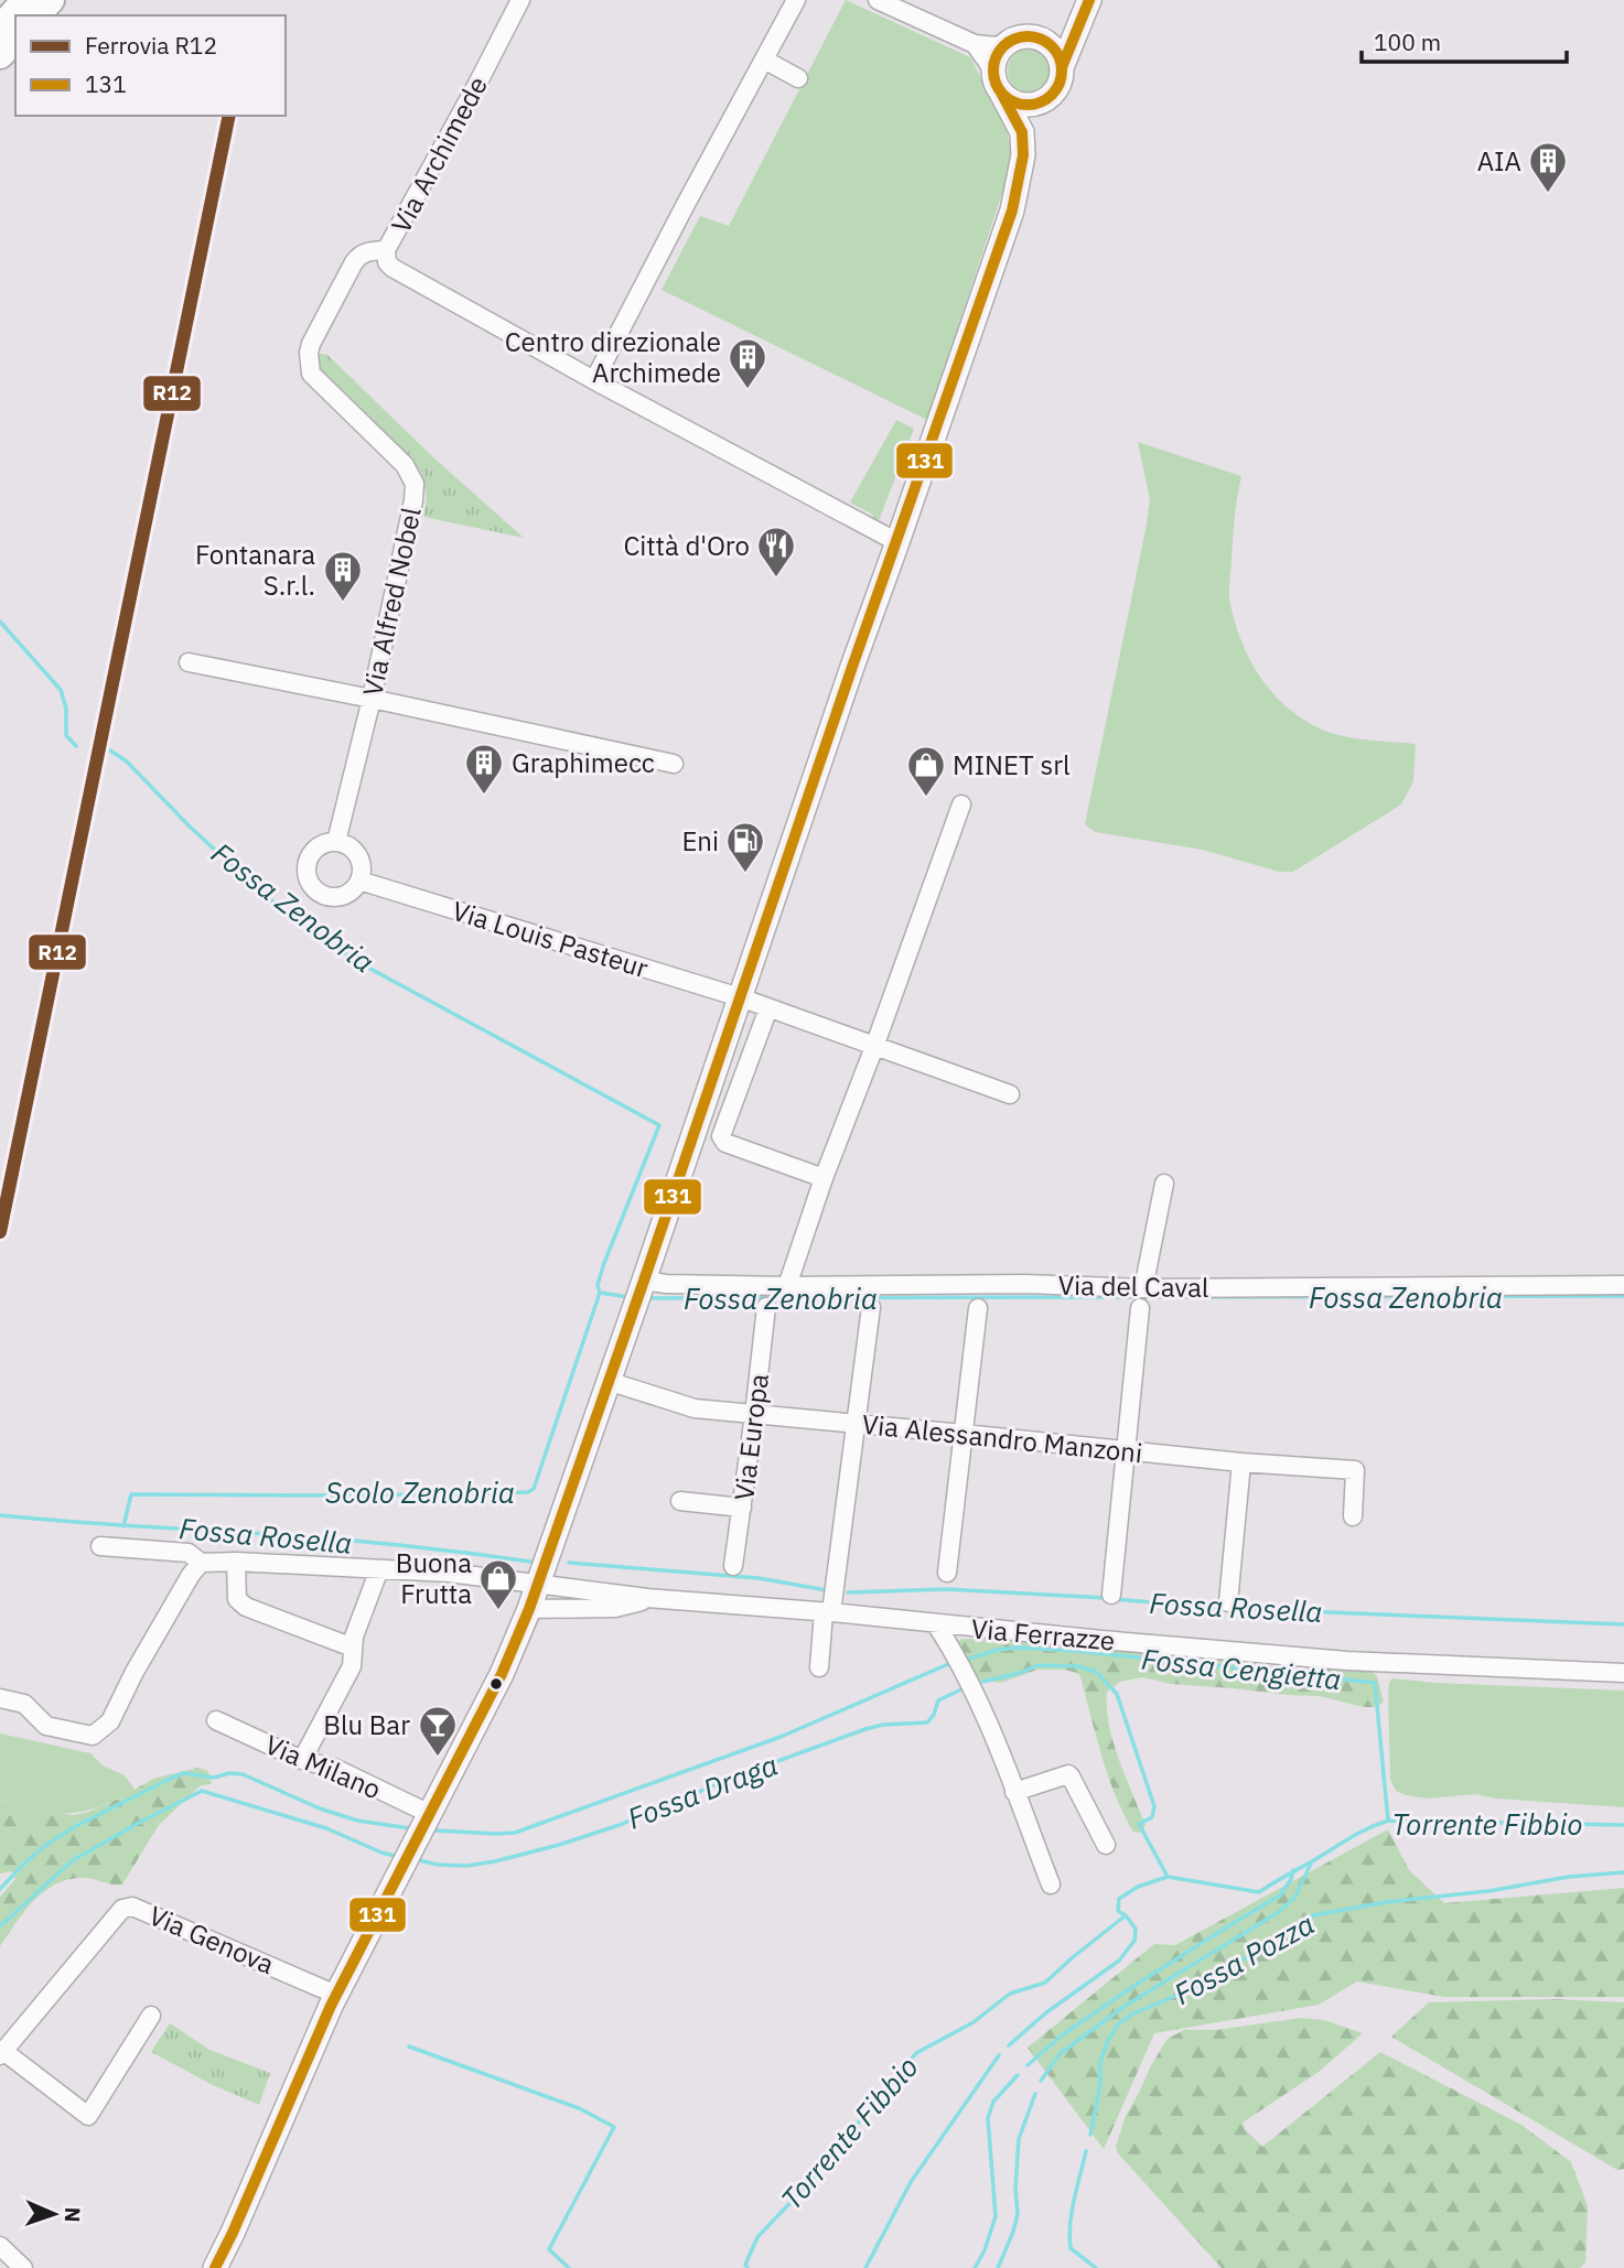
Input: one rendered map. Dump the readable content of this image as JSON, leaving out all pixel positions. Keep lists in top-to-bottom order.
{
  "streets": {
    "street": [
      "Via Archimede",
      "Via Alfred Nobel",
      "Via Louis Pasteur",
      "Via del Caval",
      "Via Europa",
      "Via Alessandro Manzoni",
      "Via Ferrazze",
      "Via Milano",
      "Via Genova"
    ]
  },
  "crossings": [
    ["Via Archimede", "Via Alfred Nobel"],
    ["Via Alfred Nobel", "Via Louis Pasteur"],
    ["Via Europa", "Via Alessandro Manzoni"]
  ],
  "water": [
    "Fossa Zenobria",
    "Scolo Zenobria",
    "Fossa Rosella",
    "Fossa Cengietta",
    "Fossa Draga",
    "Torrente Fibbio",
    "Fossa Pozza"
  ],
  "places": {
    "building": [
      "AIA",
      "Centro direzionale Archimede",
      "Fontanara S.r.l.",
      "Graphimecc"
    ],
    "restaurant": ["Città d'Oro"],
    "shop": ["MINET srl", "Buona Frutta"],
    "fuel station": ["Eni"],
    "bar": ["Blu Bar"]
  },
  "lines": ["transit line 131", "rail line R12"],
  "legend": ["Ferrovia R12", "131"],
  "scale_bar": "100 m",
  "north": "right"
}
